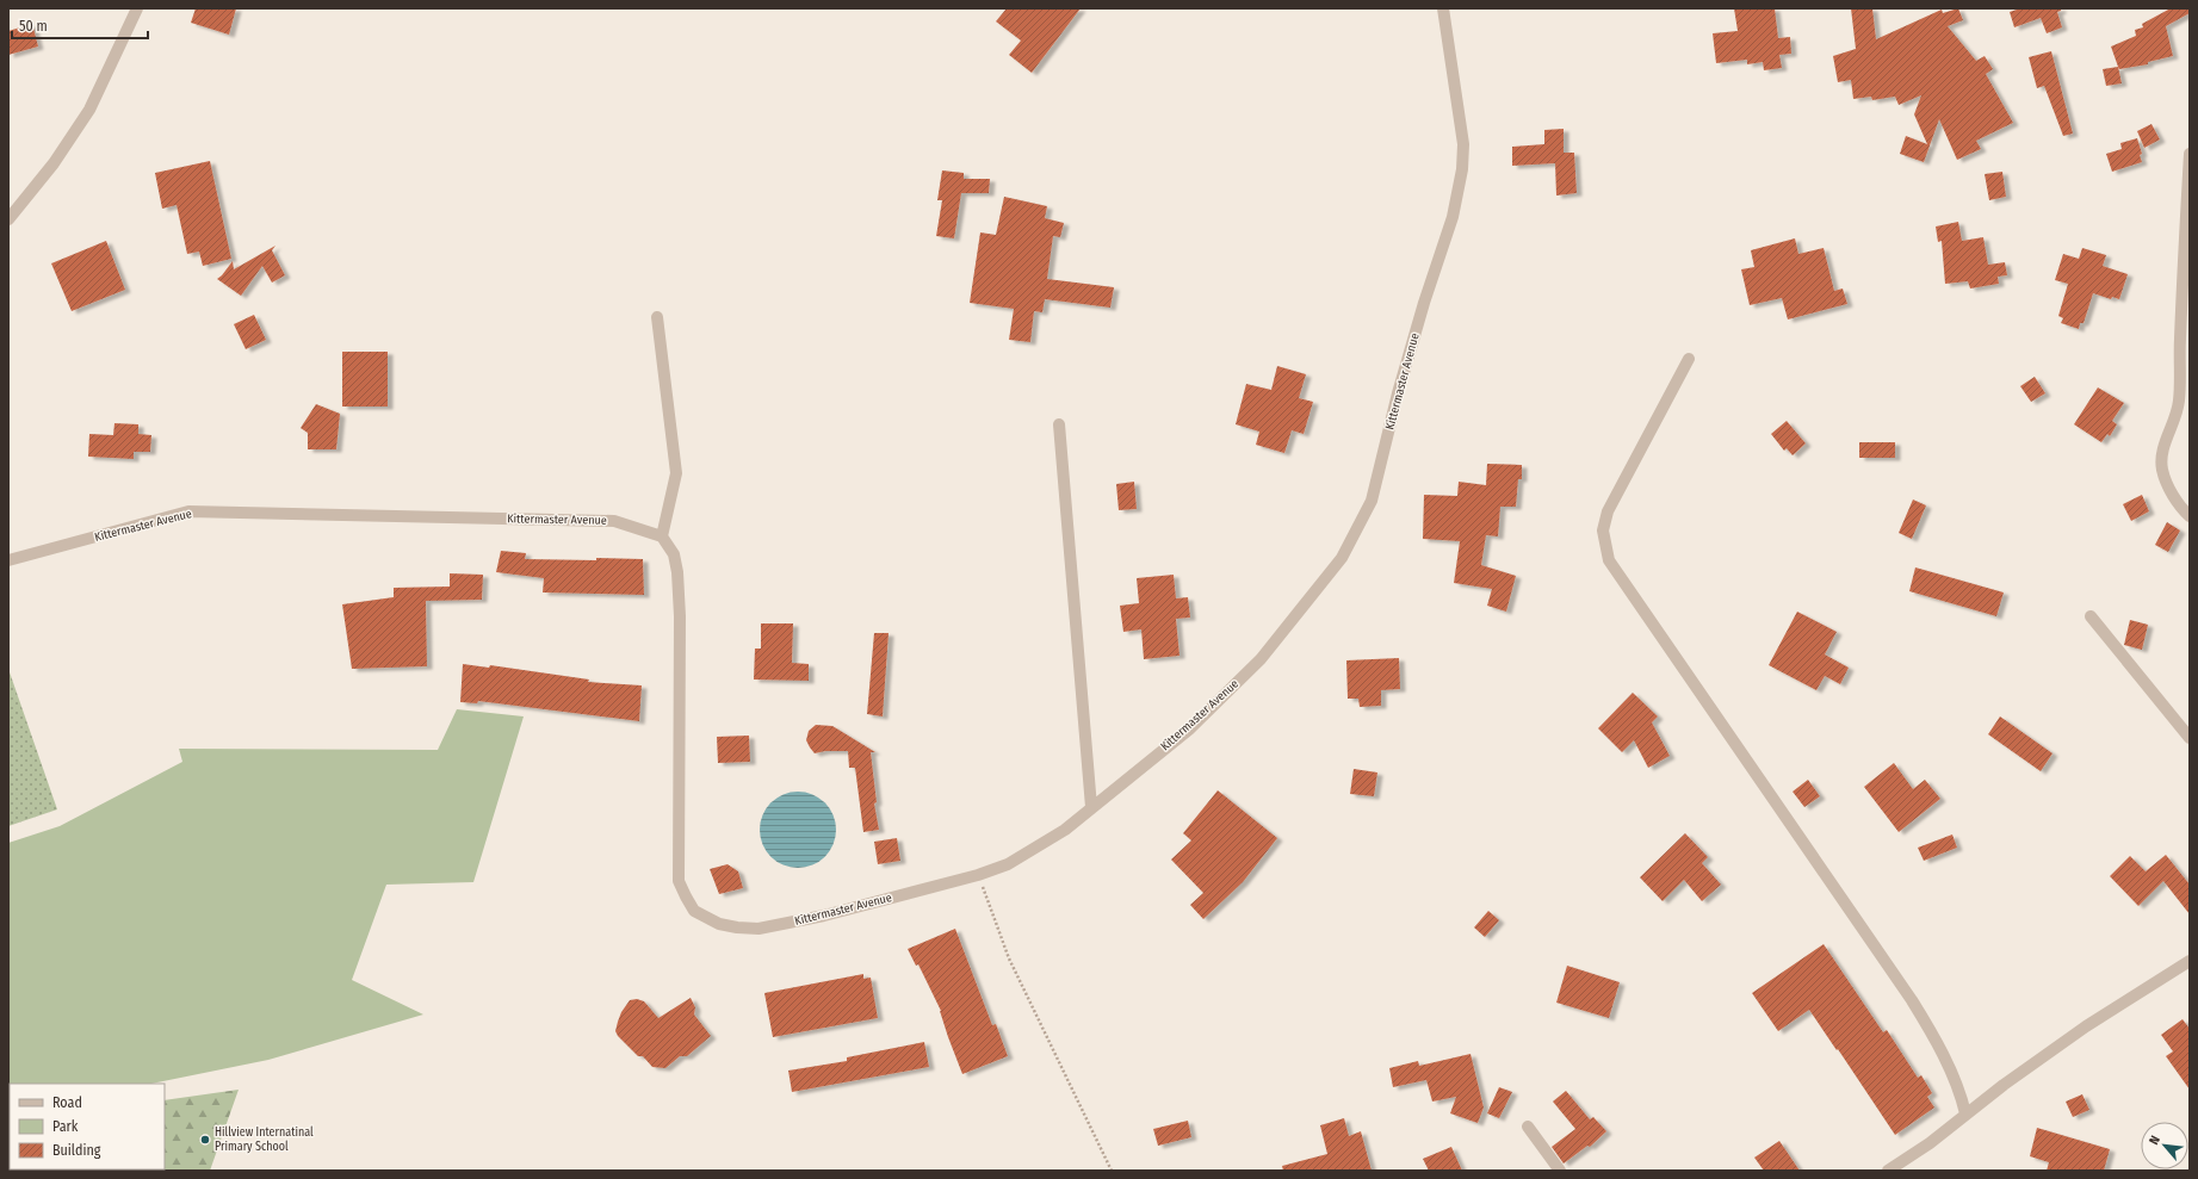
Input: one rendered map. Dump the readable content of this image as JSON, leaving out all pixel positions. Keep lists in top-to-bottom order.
{
  "streets": {
    "street": ["Kittermaster Avenue"]
  },
  "places": ["Hillview Internatinal Primary School"],
  "legend": ["Road", "Park", "Building"],
  "scale_bar": "50 m",
  "north": "top left"
}
